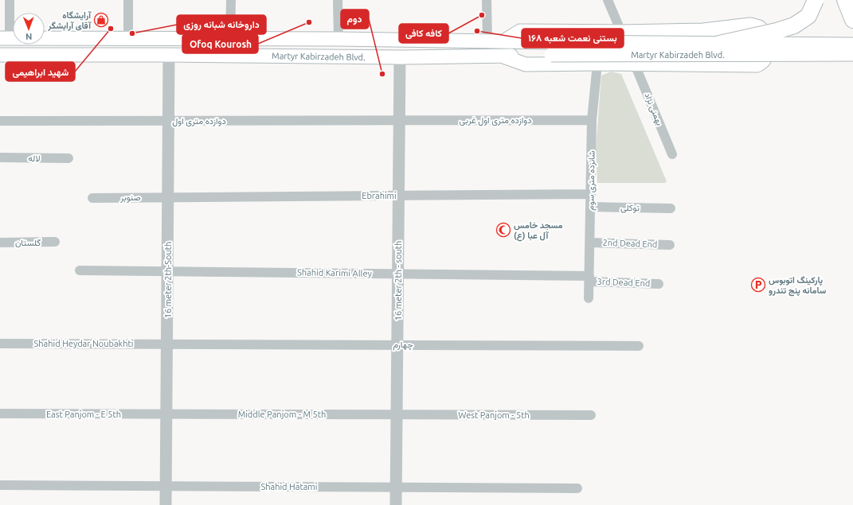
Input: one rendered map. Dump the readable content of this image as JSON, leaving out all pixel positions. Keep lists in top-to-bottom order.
{
  "streets": {
    "main road": ["Martyr Kabirzadeh Blvd."],
    "street": [
      "بهمنی نژاد",
      "دوازده متری اول غربی",
      "دوازده متری اول",
      "لاله",
      "شانزده متری سوم",
      "Ebrahimi",
      "صنوبر",
      "توکلی",
      "گلستان",
      "2nd Dead End",
      "Shahid Karimi Alley",
      "16 meter 2th-South",
      "16 meter 2th - south",
      "3rd Dead End",
      "Shahid Heydar Noubakhti",
      "چهارم",
      "East Panjom - E 5th",
      "Middle Panjom - M 5th",
      "West Panjom - 5th",
      "Shahid Hatami"
    ]
  },
  "crossings": [
    ["Martyr Kabirzadeh Blvd.", "بهمنی نژاد"],
    ["Martyr Kabirzadeh Blvd.", "شانزده متری سوم"],
    ["Martyr Kabirzadeh Blvd.", "16 meter 2th-South"],
    ["Martyr Kabirzadeh Blvd.", "16 meter 2th - south"],
    ["دوازده متری اول غربی", "دوازده متری اول"],
    ["دوازده متری اول غربی", "شانزده متری سوم"],
    ["دوازده متری اول غربی", "16 meter 2th - south"],
    ["دوازده متری اول", "16 meter 2th-South"],
    ["دوازده متری اول", "16 meter 2th - south"],
    ["شانزده متری سوم", "Ebrahimi"],
    ["شانزده متری سوم", "توکلی"],
    ["شانزده متری سوم", "2nd Dead End"],
    ["شانزده متری سوم", "Shahid Karimi Alley"],
    ["شانزده متری سوم", "3rd Dead End"],
    ["Ebrahimi", "صنوبر"],
    ["Ebrahimi", "16 meter 2th-South"],
    ["Ebrahimi", "16 meter 2th - south"],
    ["صنوبر", "16 meter 2th-South"],
    ["Shahid Karimi Alley", "16 meter 2th-South"],
    ["Shahid Karimi Alley", "16 meter 2th - south"],
    ["Shahid Karimi Alley", "3rd Dead End"],
    ["16 meter 2th-South", "Shahid Heydar Noubakhti"],
    ["16 meter 2th-South", "چهارم"],
    ["16 meter 2th-South", "East Panjom - E 5th"],
    ["16 meter 2th-South", "Middle Panjom - M 5th"],
    ["16 meter 2th-South", "Shahid Hatami"],
    ["16 meter 2th - south", "چهارم"],
    ["16 meter 2th - south", "Middle Panjom - M 5th"],
    ["16 meter 2th - south", "West Panjom - 5th"],
    ["16 meter 2th - south", "Shahid Hatami"],
    ["Shahid Heydar Noubakhti", "چهارم"],
    ["East Panjom - E 5th", "Middle Panjom - M 5th"],
    ["Middle Panjom - M 5th", "West Panjom - 5th"]
  ],
  "places": {
    "other": [
      "کافه کافی",
      "Ofoq Kourosh",
      "شهید ابراهیمی",
      "بستنی نعمت شعبه ۱۶۸",
      "داروخانه شبانه روزی",
      "دوم"
    ],
    "shop": ["آرایشگاه آقای آرایشگر"],
    "mosque": ["مسجد خامس آل عبا (ع)"],
    "parking": ["پارکینگ اتوبوس سامانه پنج تندرو"]
  },
  "north": "bottom"
}
